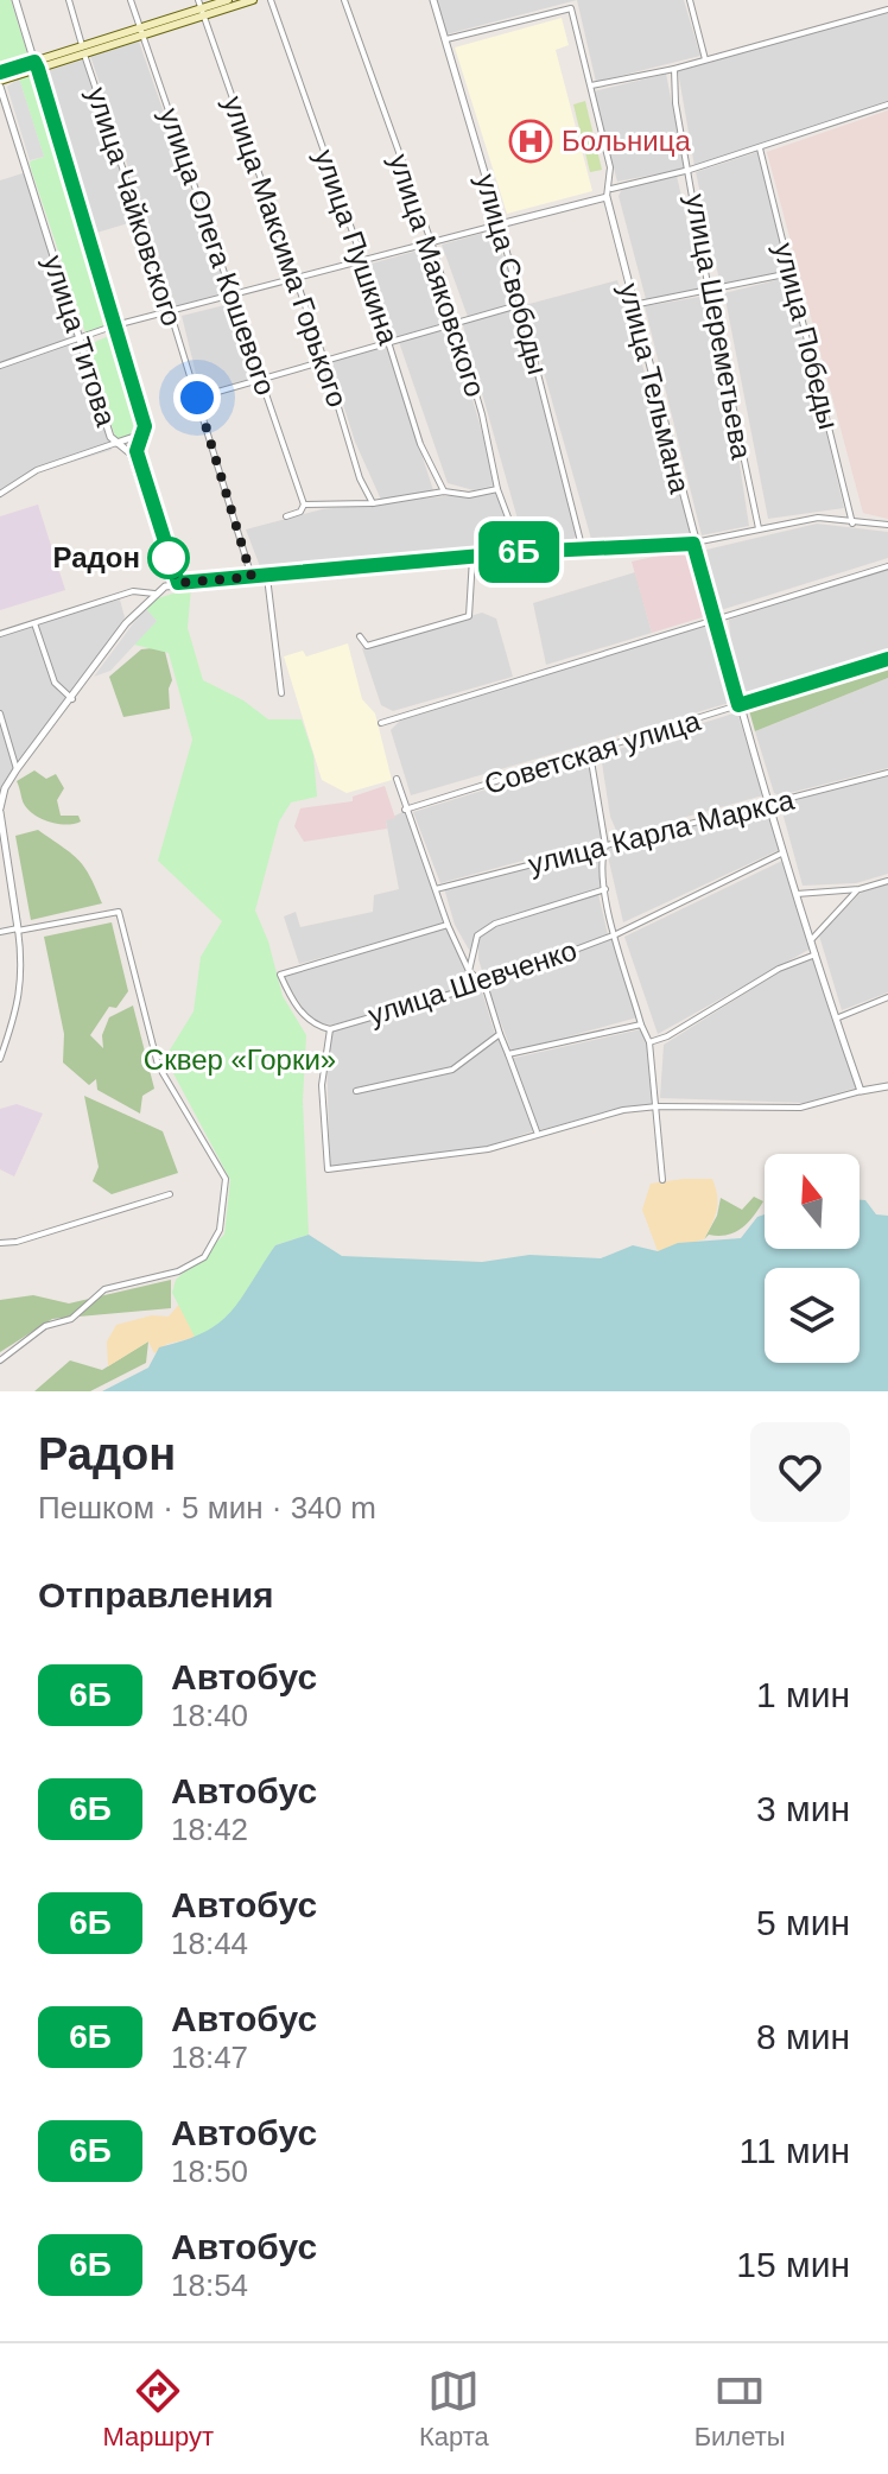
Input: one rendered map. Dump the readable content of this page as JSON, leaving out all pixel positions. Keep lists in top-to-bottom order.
{
  "streets": {
    "street": [
      "улица Чайковского",
      "улица Пушкина",
      "улица Олега Кошевого",
      "улица Максима Горького",
      "улица Свободы",
      "улица Маяковского",
      "улица Шереметьева",
      "улица Победы",
      "улица Титова",
      "улица Тельмана",
      "Советская улица",
      "улица Карла Маркса",
      "улица Шевченко"
    ]
  },
  "crossings": [
    ["улица Тельмана", "Советская улица"],
    ["улица Тельмана", "улица Карла Маркса"],
    ["улица Тельмана", "улица Шевченко"]
  ],
  "parks": ["Сквер «Горки»"],
  "places": {
    "hospital": ["Больница"],
    "other": ["Радон"]
  },
  "lines": ["bus line 6Б"],
  "north": "top",
  "page": {
    "on_map": "6Б",
    "heading": [
      ["Радон", "Пешком · 5 мин · 340 m"],
      "Отправления"
    ],
    "list": [
      {
        "mark": "6Б",
        "name": "Автобус",
        "note": "18:40",
        "value": "1 мин"
      },
      {
        "mark": "6Б",
        "name": "Автобус",
        "note": "18:42",
        "value": "3 мин"
      },
      {
        "mark": "6Б",
        "name": "Автобус",
        "note": "18:44",
        "value": "5 мин"
      },
      {
        "mark": "6Б",
        "name": "Автобус",
        "note": "18:47",
        "value": "8 мин"
      },
      {
        "mark": "6Б",
        "name": "Автобус",
        "note": "18:50",
        "value": "11 мин"
      },
      {
        "mark": "6Б",
        "name": "Автобус",
        "note": "18:54",
        "value": "15 мин"
      }
    ],
    "tabs": ["Маршрут", "Карта", "Билеты"]
  }
}
